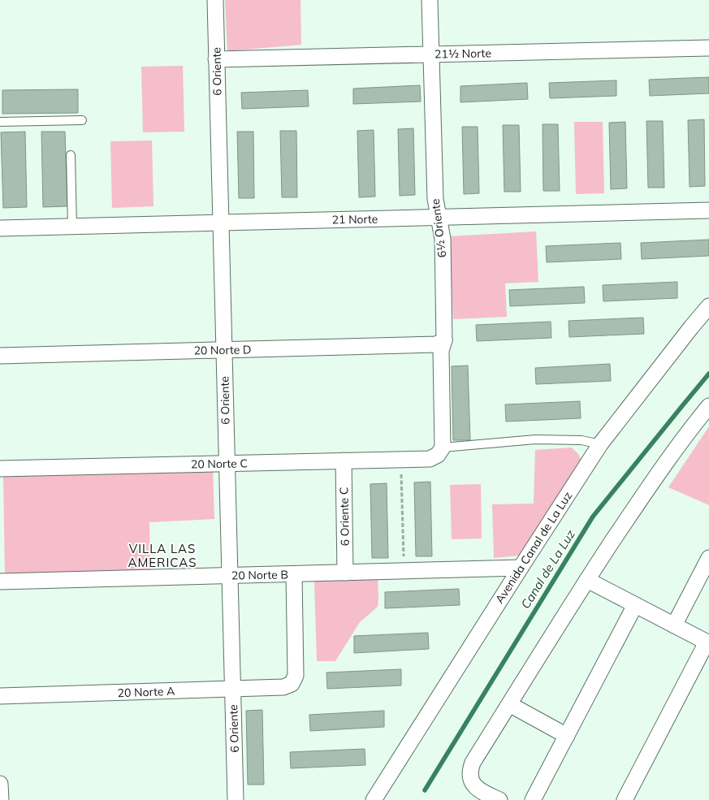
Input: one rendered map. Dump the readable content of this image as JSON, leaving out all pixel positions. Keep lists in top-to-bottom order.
{
  "streets": {
    "street": [
      "21½ Norte",
      "6 Oriente",
      "21 Norte",
      "6½ Oriente",
      "20 Norte D",
      "20 Norte C",
      "6 Oriente C",
      "Avenida Canal de La Luz",
      "20 Norte B",
      "20 Norte A"
    ]
  },
  "crossings": [
    ["21½ Norte", "6 Oriente"],
    ["21½ Norte", "6½ Oriente"],
    ["6 Oriente", "21 Norte"],
    ["6 Oriente", "20 Norte D"],
    ["6 Oriente", "20 Norte C"],
    ["6 Oriente", "20 Norte B"],
    ["6 Oriente", "20 Norte A"],
    ["21 Norte", "6½ Oriente"],
    ["6½ Oriente", "20 Norte D"],
    ["6½ Oriente", "20 Norte C"],
    ["20 Norte C", "6 Oriente C"],
    ["6 Oriente C", "20 Norte B"],
    ["Avenida Canal de La Luz", "20 Norte B"],
    ["20 Norte B", "20 Norte A"]
  ],
  "districts": ["VILLA LAS AMERICAS"],
  "water": ["Canal de La Luz"]
}
